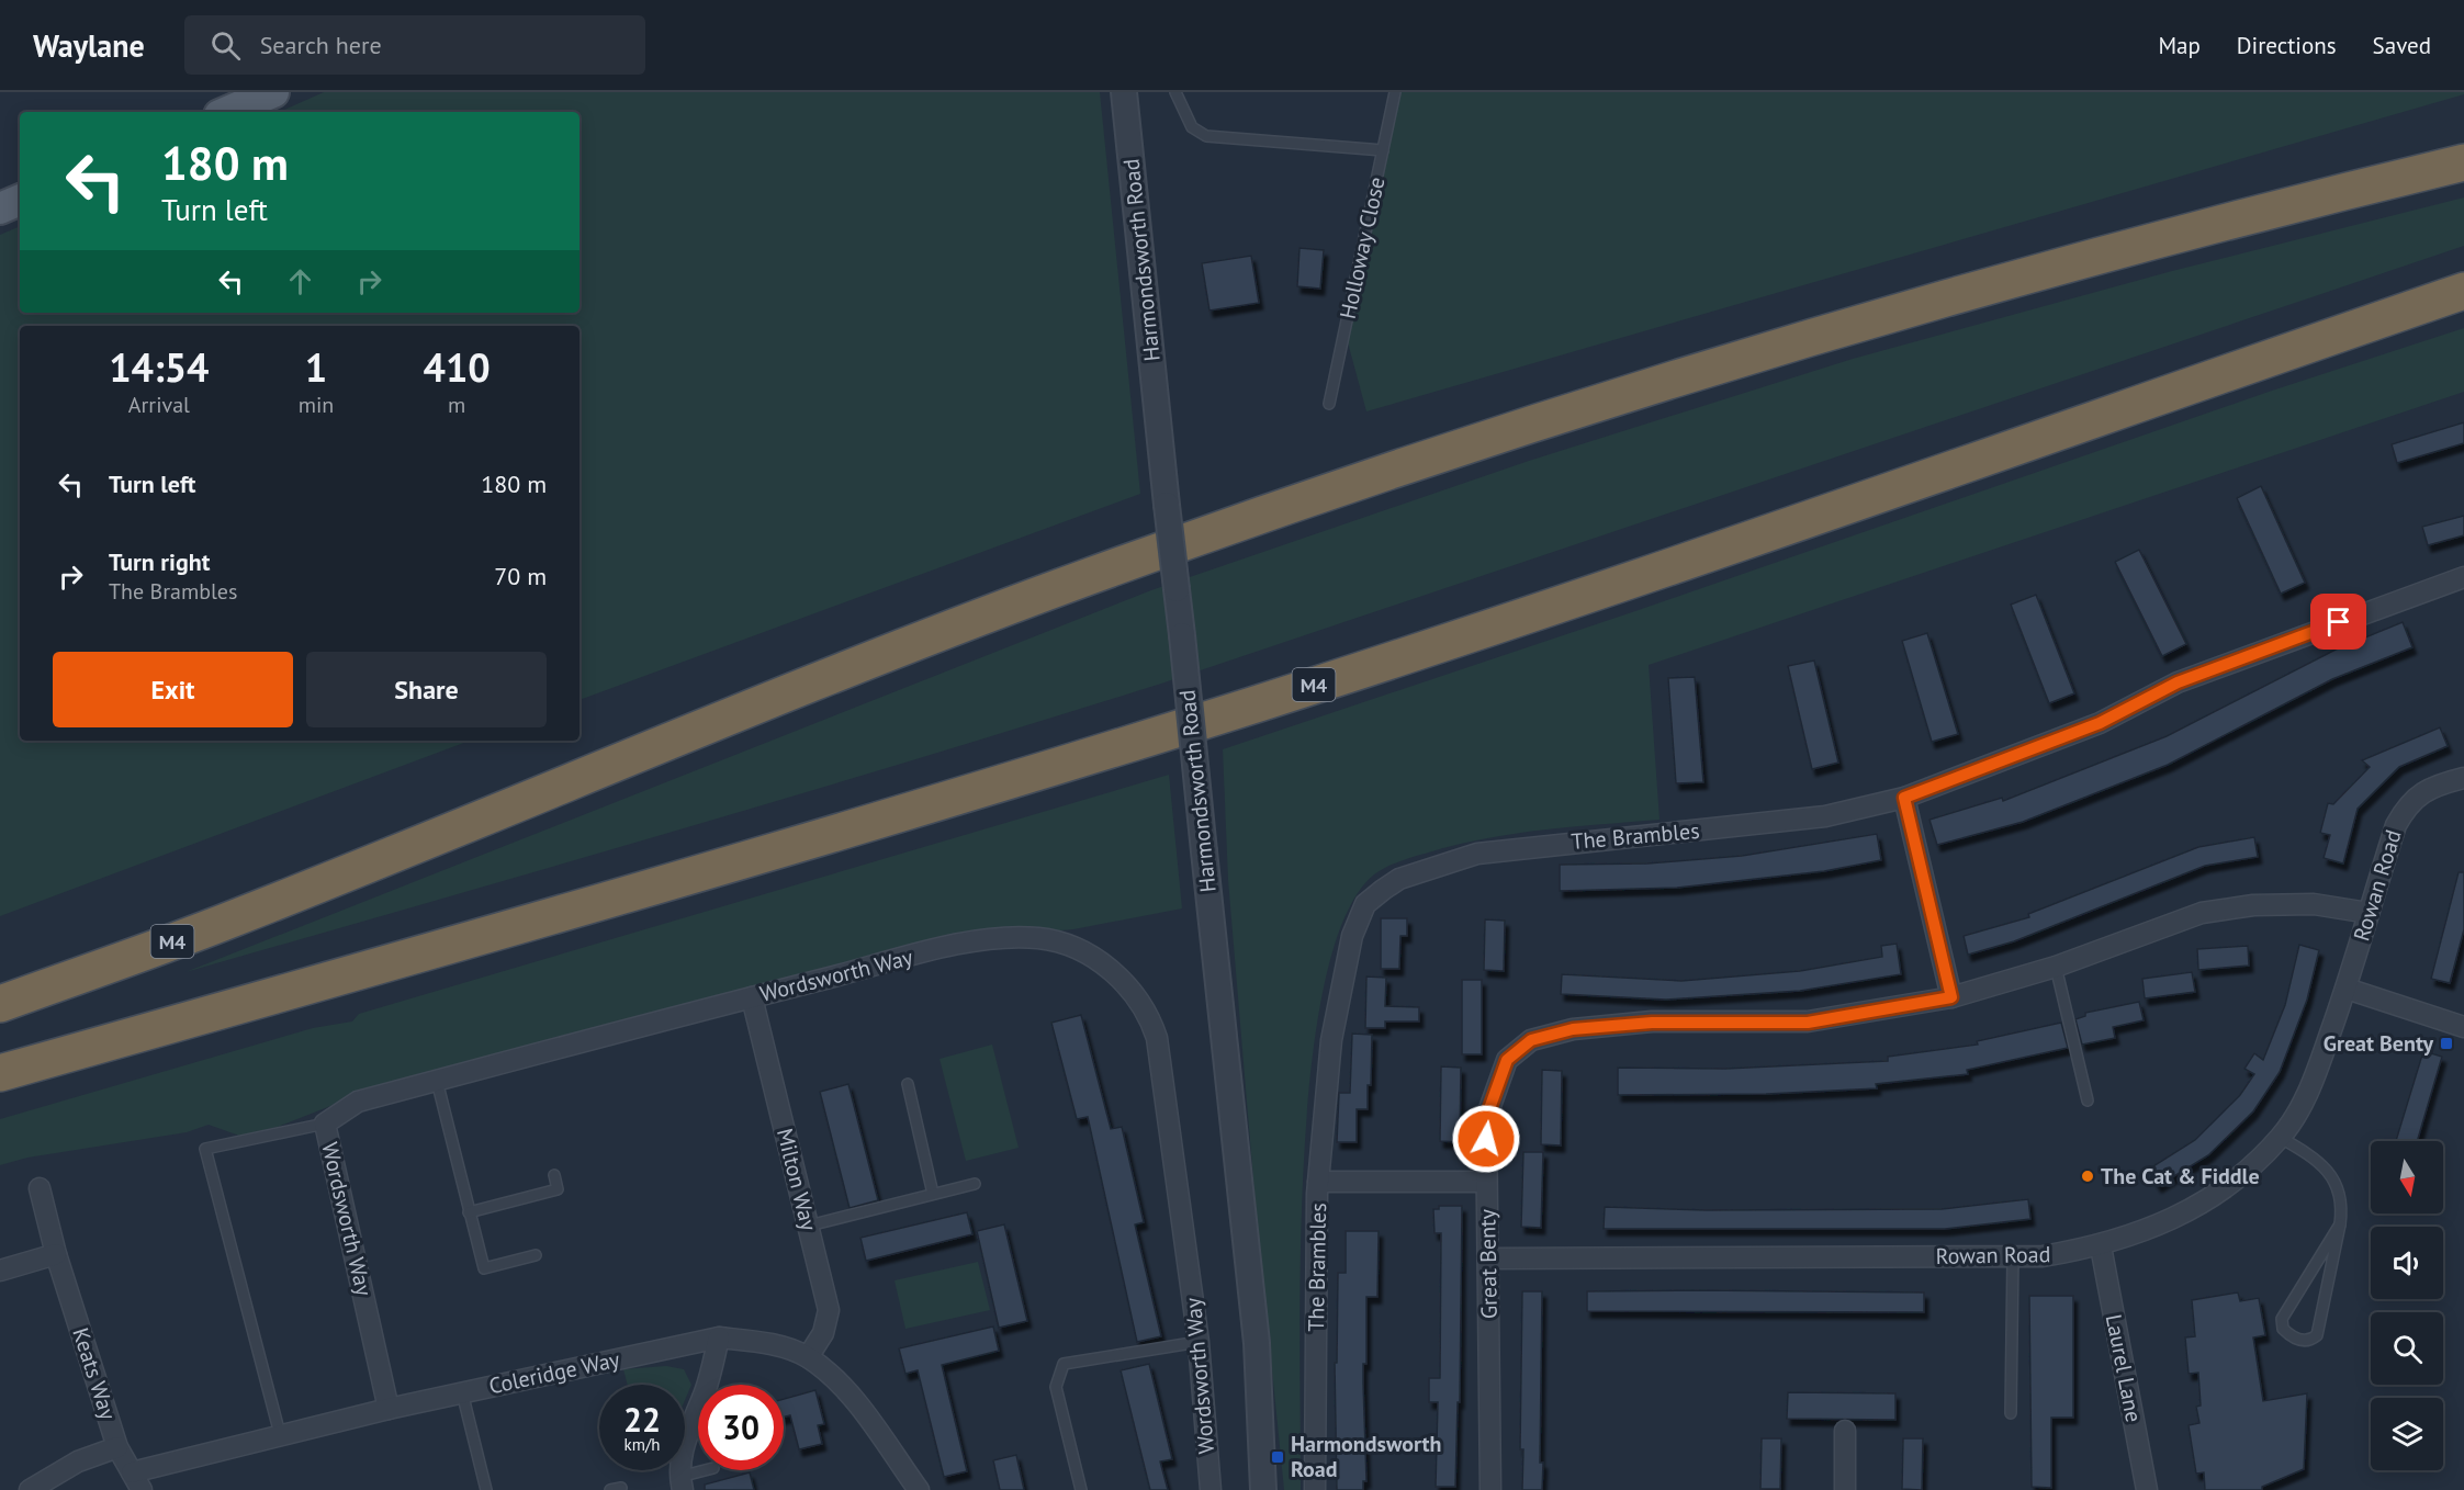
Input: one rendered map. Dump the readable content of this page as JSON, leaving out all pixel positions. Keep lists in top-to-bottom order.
{
  "streets": {
    "highway": ["M4"],
    "street": [
      "Harmondsworth Road",
      "The Brambles",
      "Rowan Road",
      "Wordsworth Way",
      "Milton Way",
      "Great Benty",
      "Laurel Lane",
      "Coleridge Way",
      "Keats Way"
    ],
    "lane": ["Holloway Close"]
  },
  "crossings": [
    ["Rowan Road", "Great Benty"],
    ["Rowan Road", "Laurel Lane"],
    ["Wordsworth Way", "Milton Way"],
    ["Wordsworth Way", "Coleridge Way"],
    ["Milton Way", "Coleridge Way"],
    ["Coleridge Way", "Keats Way"]
  ],
  "places": {
    "transit": ["Great Benty", "Harmondsworth Road"],
    "other": ["The Cat & Fiddle"]
  },
  "north": "bottom",
  "page": {
    "header": "Waylane",
    "search": "Search here",
    "nav": ["Map", "Directions", "Saved"],
    "turn": ["180 m", "Turn left"],
    "eta": [
      "14:54",
      "Arrival",
      "1",
      "min",
      "410",
      "m"
    ],
    "list": [
      {
        "name": "Turn left",
        "value": "180 m"
      },
      {
        "name": "Turn right",
        "note": "The Brambles",
        "value": "70 m"
      }
    ],
    "buttons": ["Exit", "Share"],
    "speed": "22 km/h",
    "limit": "30"
  }
}
